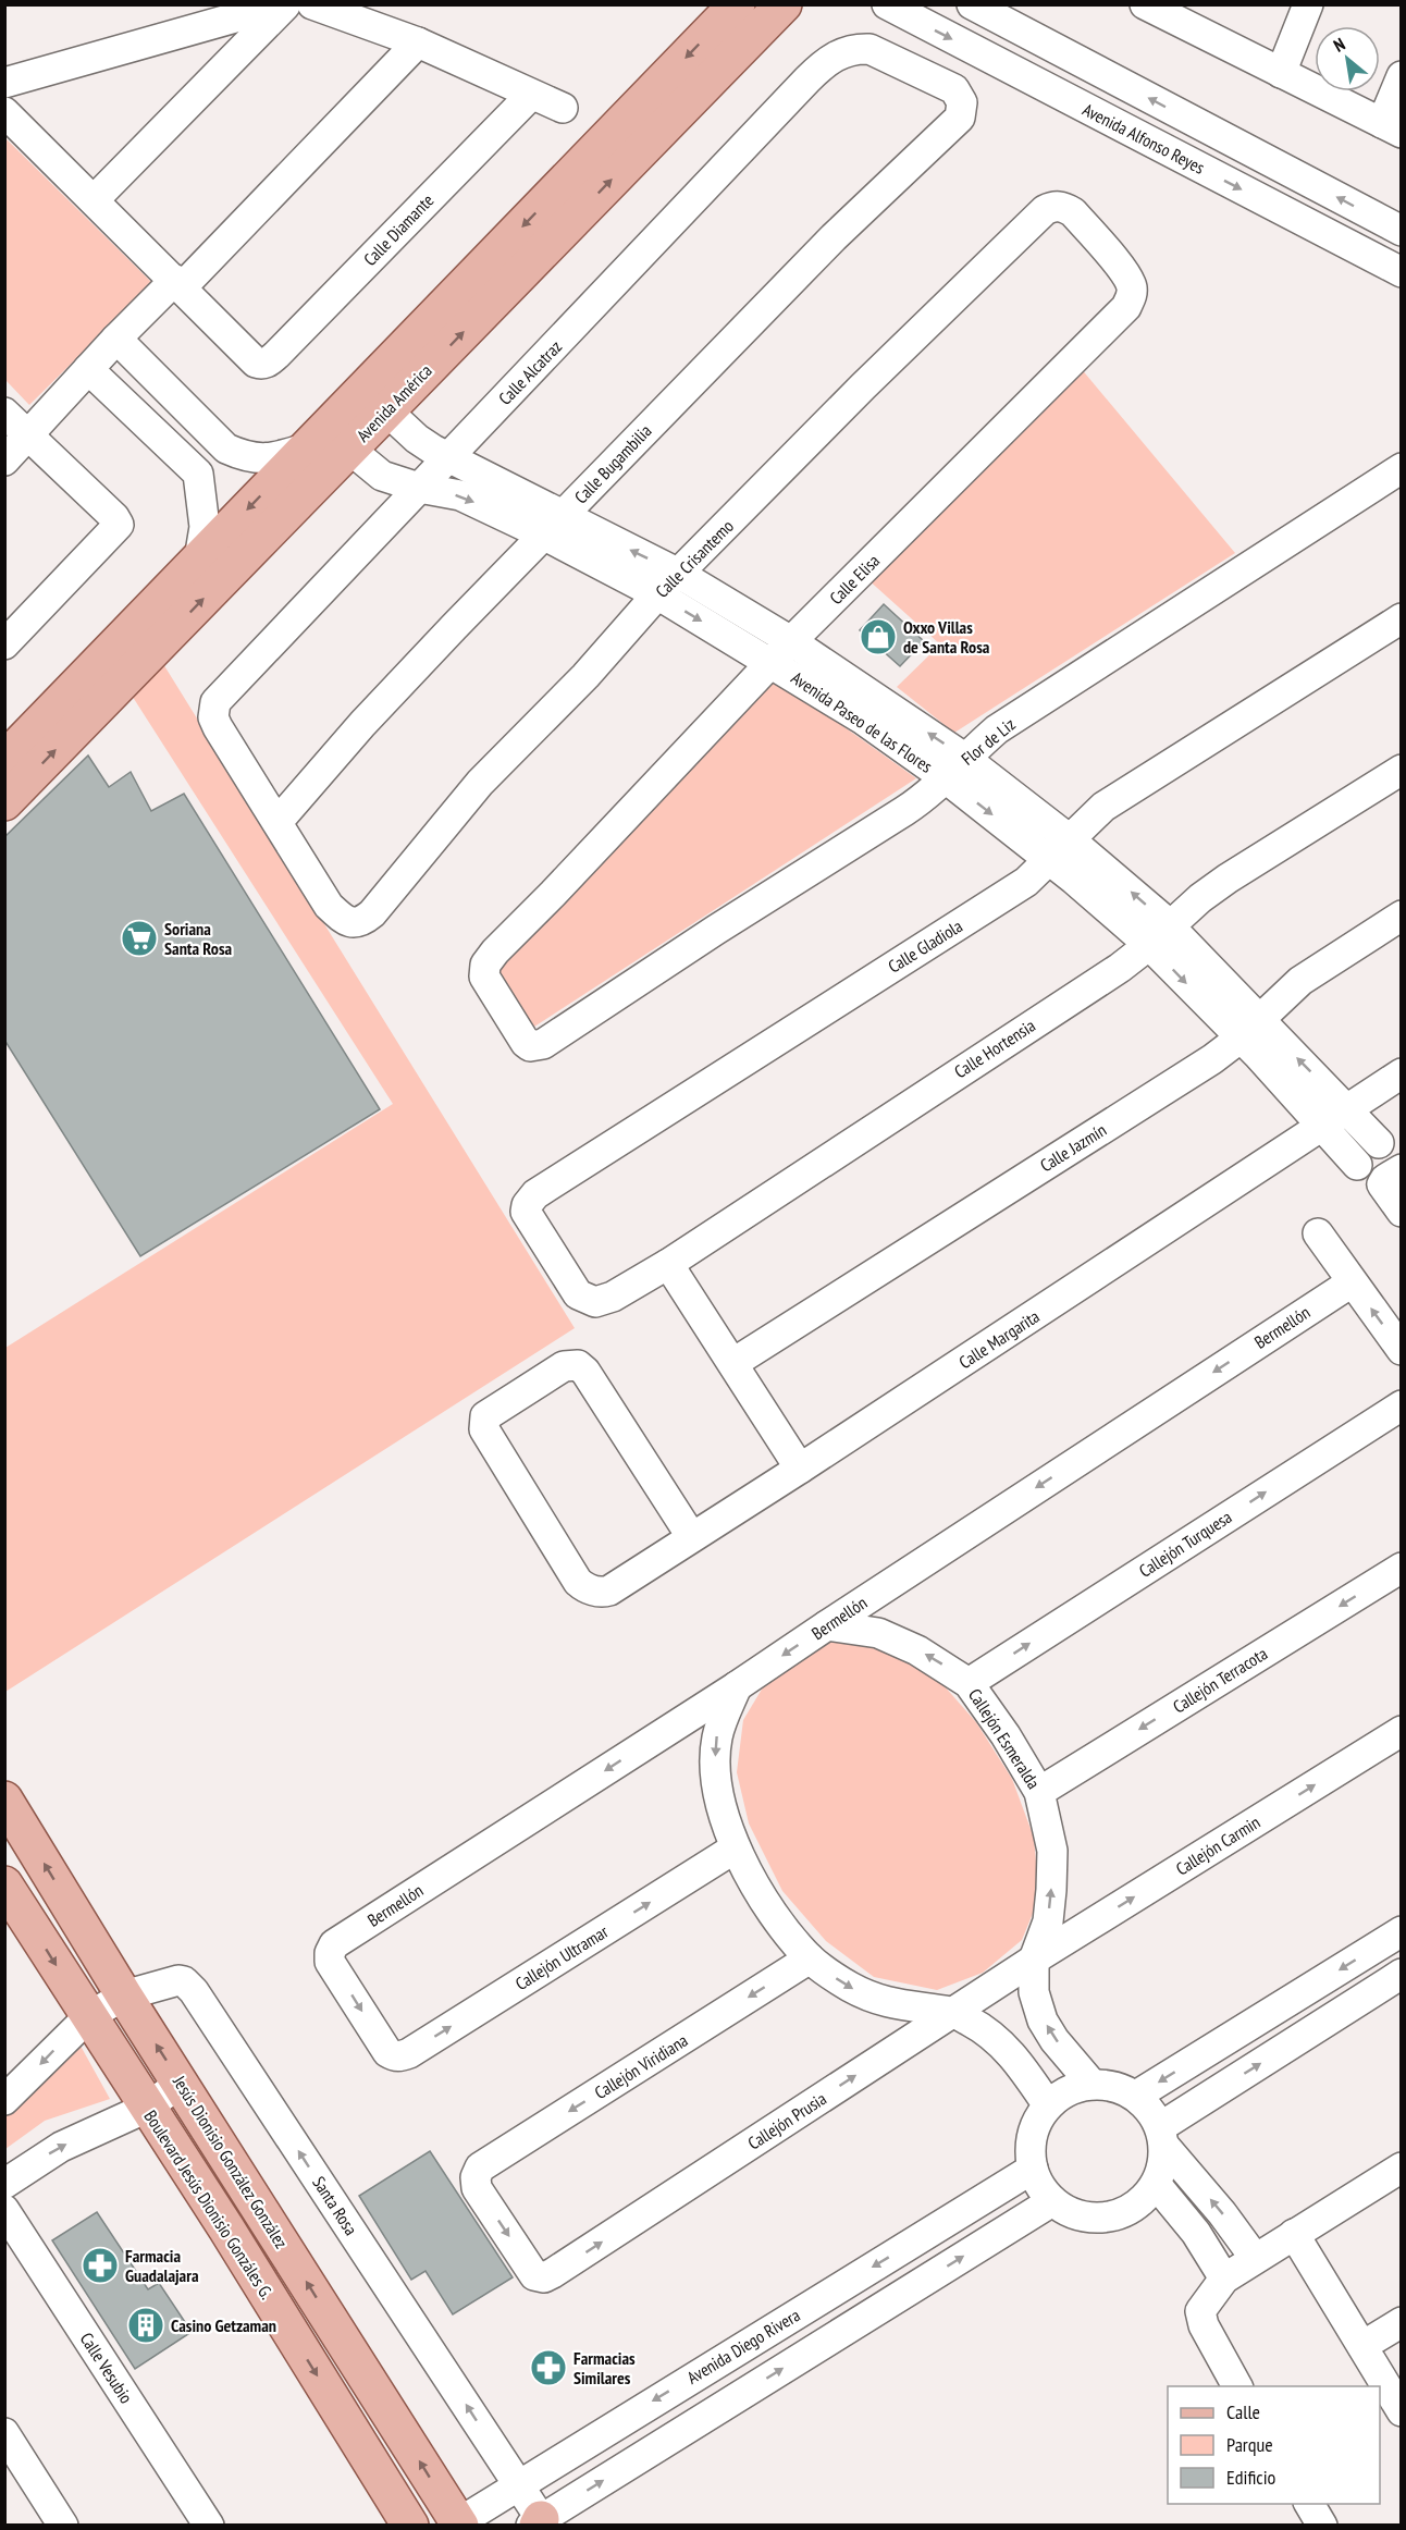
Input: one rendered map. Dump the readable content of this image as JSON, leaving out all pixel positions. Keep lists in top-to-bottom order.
{
  "streets": {
    "main road": ["Avenida América", "Jesús Dionisio González González", "Boulevard Jesús Dionisio Gonzáles G."],
    "street": [
      "Avenida Alfonso Reyes",
      "Calle Diamante",
      "Calle Alcatraz",
      "Calle Bugambilia",
      "Calle Crisantemo",
      "Calle Elisa",
      "Avenida Paseo de las Flores",
      "Flor de Liz",
      "Calle Gladiola",
      "Calle Hortensia",
      "Calle Jazmín",
      "Bermellón",
      "Calle Margarita",
      "Callejón Turquesa",
      "Callejón Terracota",
      "Callejón Esmeralda",
      "Callejón Carmin",
      "Callejón Ultramar",
      "Callejón Viridiana",
      "Callejón Prusia",
      "Santa Rosa",
      "Avenida Diego Rivera",
      "Calle Vesubio"
    ]
  },
  "crossings": [
    ["Calle Alcatraz", "Calle Bugambilia"],
    ["Calle Alcatraz", "Calle Crisantemo"],
    ["Calle Alcatraz", "Avenida Paseo de las Flores"],
    ["Avenida América", "Avenida Paseo de las Flores"],
    ["Calle Bugambilia", "Calle Crisantemo"],
    ["Calle Bugambilia", "Avenida Paseo de las Flores"],
    ["Calle Crisantemo", "Calle Elisa"],
    ["Calle Crisantemo", "Avenida Paseo de las Flores"],
    ["Calle Elisa", "Avenida Paseo de las Flores"],
    ["Calle Elisa", "Flor de Liz"],
    ["Avenida Paseo de las Flores", "Flor de Liz"],
    ["Avenida Paseo de las Flores", "Calle Gladiola"],
    ["Avenida Paseo de las Flores", "Calle Hortensia"],
    ["Avenida Paseo de las Flores", "Calle Jazmín"],
    ["Avenida Paseo de las Flores", "Calle Margarita"],
    ["Calle Gladiola", "Calle Hortensia"],
    ["Bermellón", "Callejón Esmeralda"],
    ["Bermellón", "Callejón Ultramar"],
    ["Callejón Turquesa", "Callejón Esmeralda"],
    ["Callejón Terracota", "Callejón Esmeralda"],
    ["Callejón Esmeralda", "Callejón Carmin"],
    ["Callejón Esmeralda", "Callejón Prusia"],
    ["Callejón Esmeralda", "Avenida Diego Rivera"],
    ["Callejón Carmin", "Callejón Prusia"],
    ["Callejón Viridiana", "Callejón Prusia"],
    ["Jesús Dionisio González González", "Santa Rosa"],
    ["Jesús Dionisio González González", "Avenida Diego Rivera"],
    ["Boulevard Jesús Dionisio Gonzáles G.", "Santa Rosa"],
    ["Santa Rosa", "Avenida Diego Rivera"]
  ],
  "one_way": [
    "Bermellón",
    "Callejón Turquesa",
    "Callejón Terracota",
    "Callejón Esmeralda",
    "Callejón Ultramar",
    "Callejón Viridiana",
    "Jesús Dionisio González González",
    "Boulevard Jesús Dionisio Gonzáles G."
  ],
  "places": {
    "shop": ["Oxxo Villas de Santa Rosa"],
    "supermarket": ["Soriana Santa Rosa"],
    "pharmacy": ["Farmacia Guadalajara", "Farmacias Similares"],
    "building": ["Casino Getzaman"]
  },
  "legend": ["Calle", "Parque", "Edificio"],
  "north": "top left"
}
